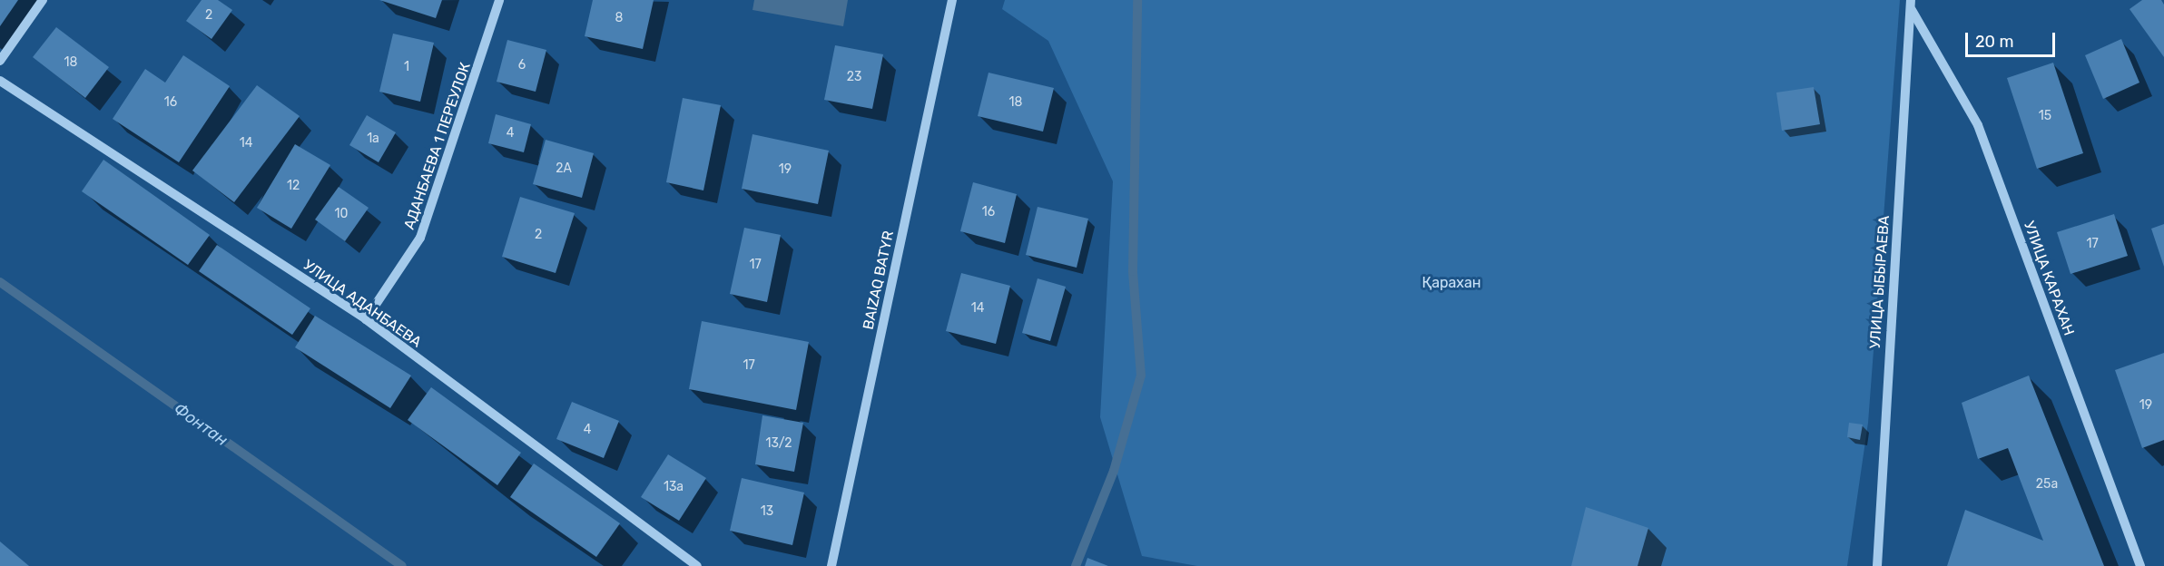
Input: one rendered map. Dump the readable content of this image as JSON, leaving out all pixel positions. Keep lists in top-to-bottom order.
{
  "streets": {
    "street": [
      "АДАНБАЕВА 1 ПЕРЕУЛОК",
      "УЛИЦА КАРАХАН",
      "BAIZAQ BATYR",
      "УЛИЦА ЫБЫРАЕВА",
      "УЛИЦА АДАНБАЕВА"
    ]
  },
  "crossings": [
    ["АДАНБАЕВА 1 ПЕРЕУЛОК", "УЛИЦА АДАНБАЕВА"],
    ["УЛИЦА КАРАХАН", "УЛИЦА ЫБЫРАЕВА"]
  ],
  "water": ["Фонтан"],
  "parks": ["Қарахан"],
  "house_numbers": [
    "2",
    "8",
    "18",
    "6",
    "1",
    "23",
    "16",
    "18",
    "15",
    "4",
    "1a",
    "14",
    "2А",
    "19",
    "12",
    "16",
    "10",
    "2",
    "17",
    "17",
    "14",
    "17",
    "19",
    "4",
    "13/2",
    "25а",
    "13а",
    "13"
  ],
  "scale_bar": "20 m"
}
